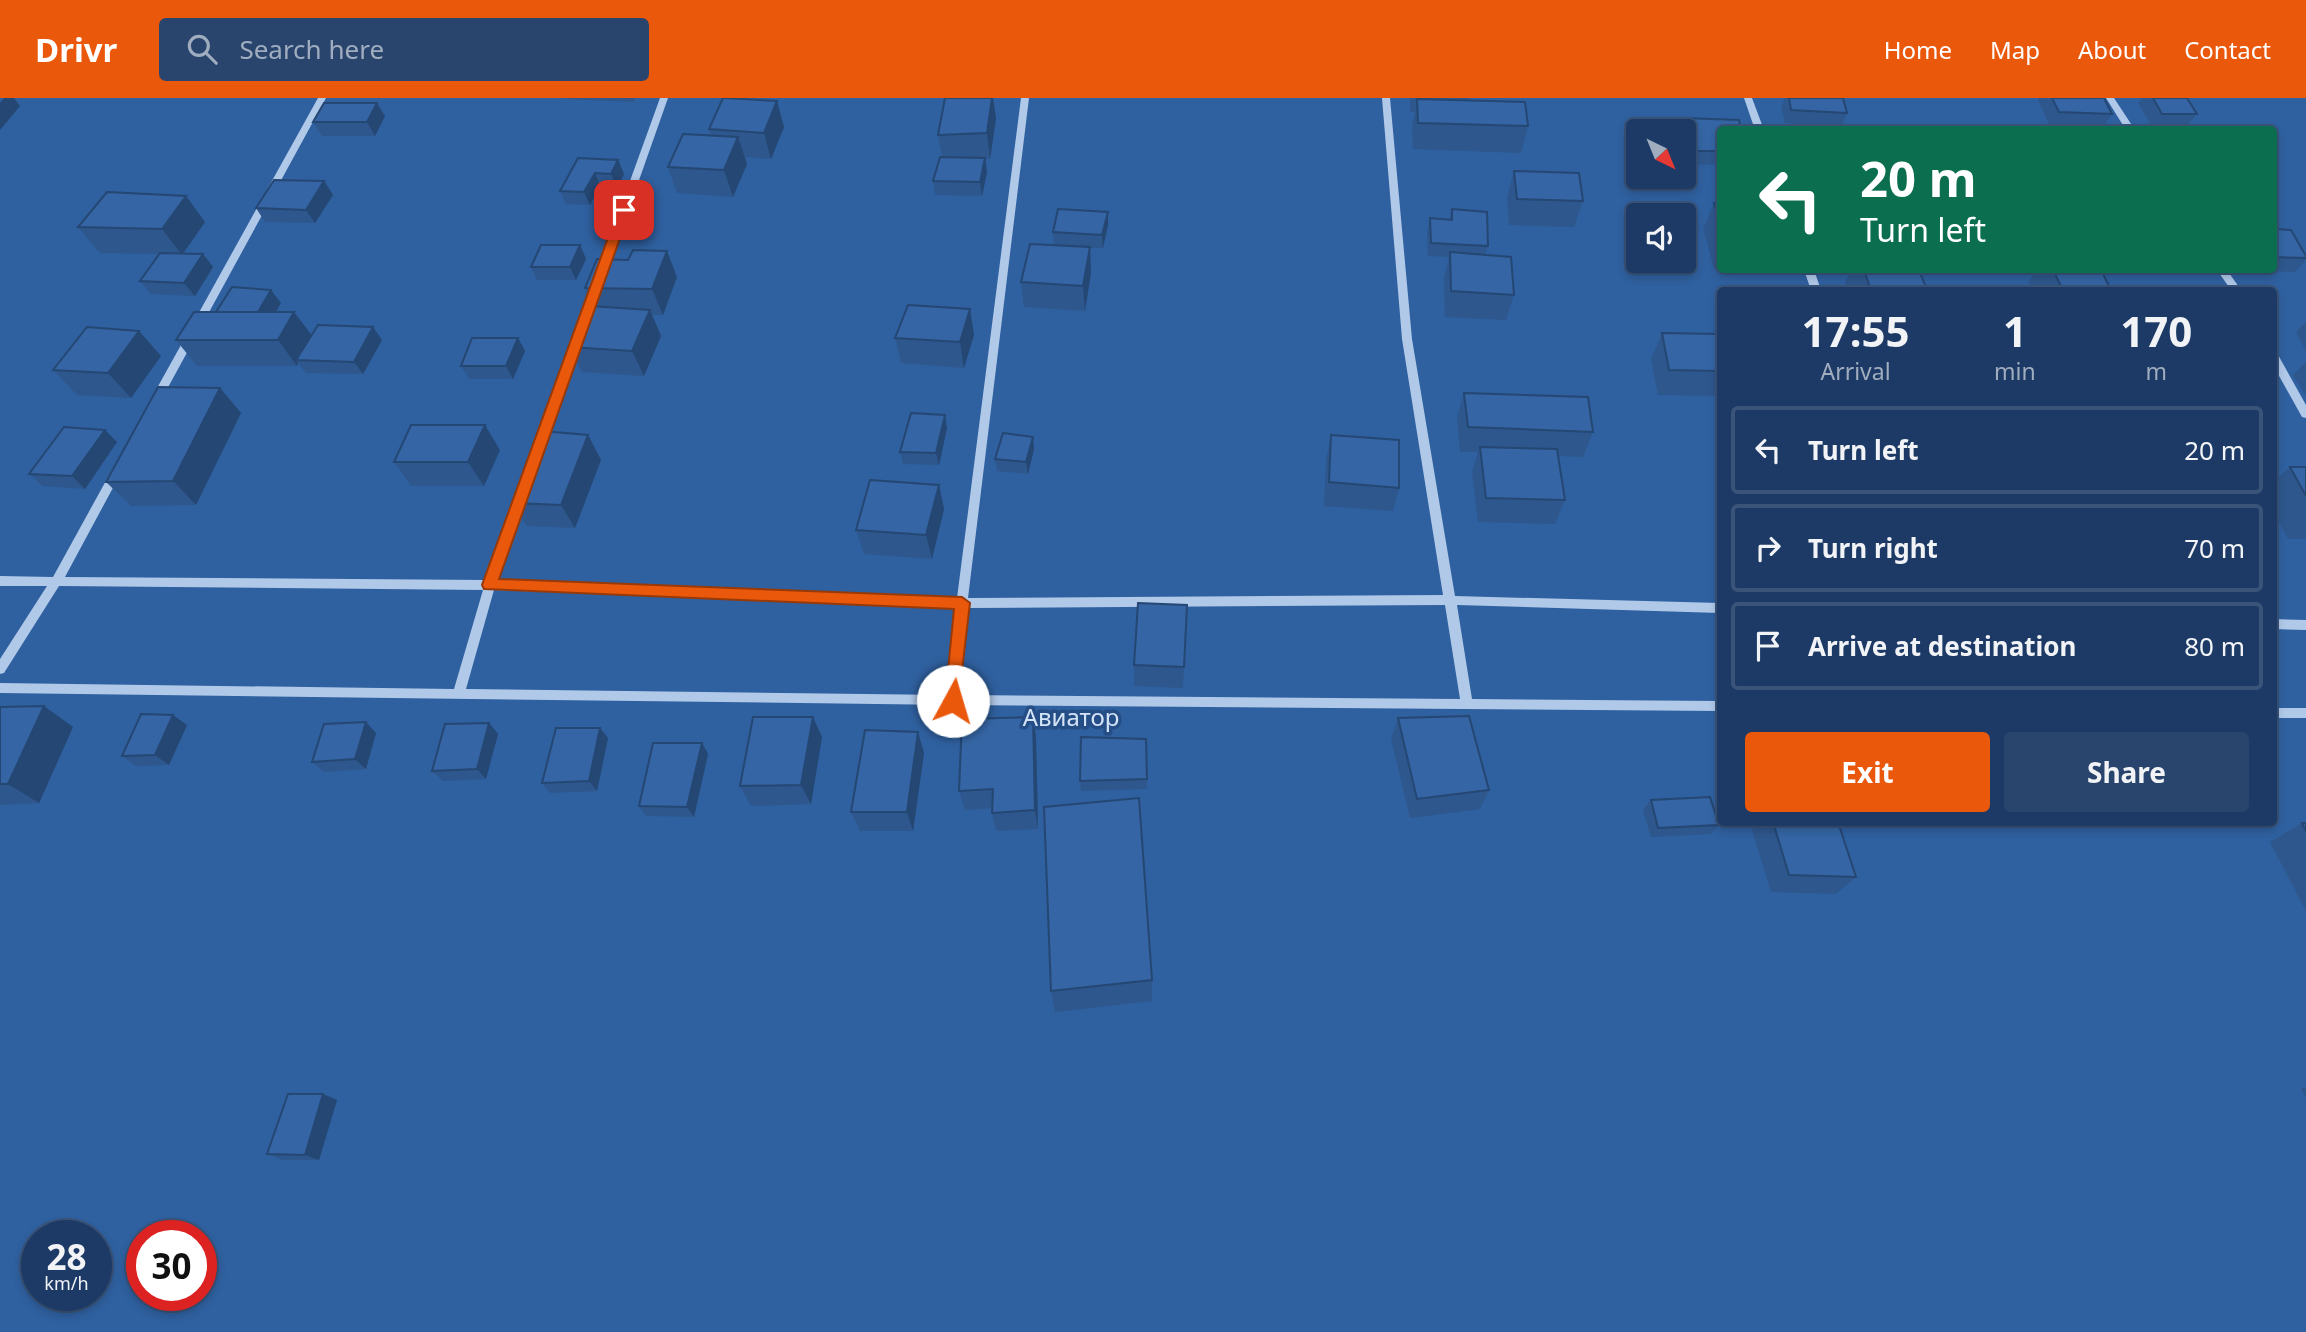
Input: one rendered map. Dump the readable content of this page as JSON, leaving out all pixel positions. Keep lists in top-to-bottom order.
{
  "parks": ["Авиатор"],
  "north": "bottom right",
  "page": {
    "header": "Drivr",
    "search": "Search here",
    "nav": [
      "Home",
      "Map",
      "About",
      "Contact"
    ],
    "turn": ["20 m", "Turn left"],
    "eta": [
      "17:55",
      "Arrival",
      "1",
      "min",
      "170",
      "m"
    ],
    "list": [
      {
        "name": "Turn left",
        "value": "20 m"
      },
      {
        "name": "Turn right",
        "value": "70 m"
      },
      {
        "name": "Arrive at destination",
        "value": "80 m"
      }
    ],
    "buttons": ["Exit", "Share"],
    "speed": "28 km/h",
    "limit": "30"
  }
}
